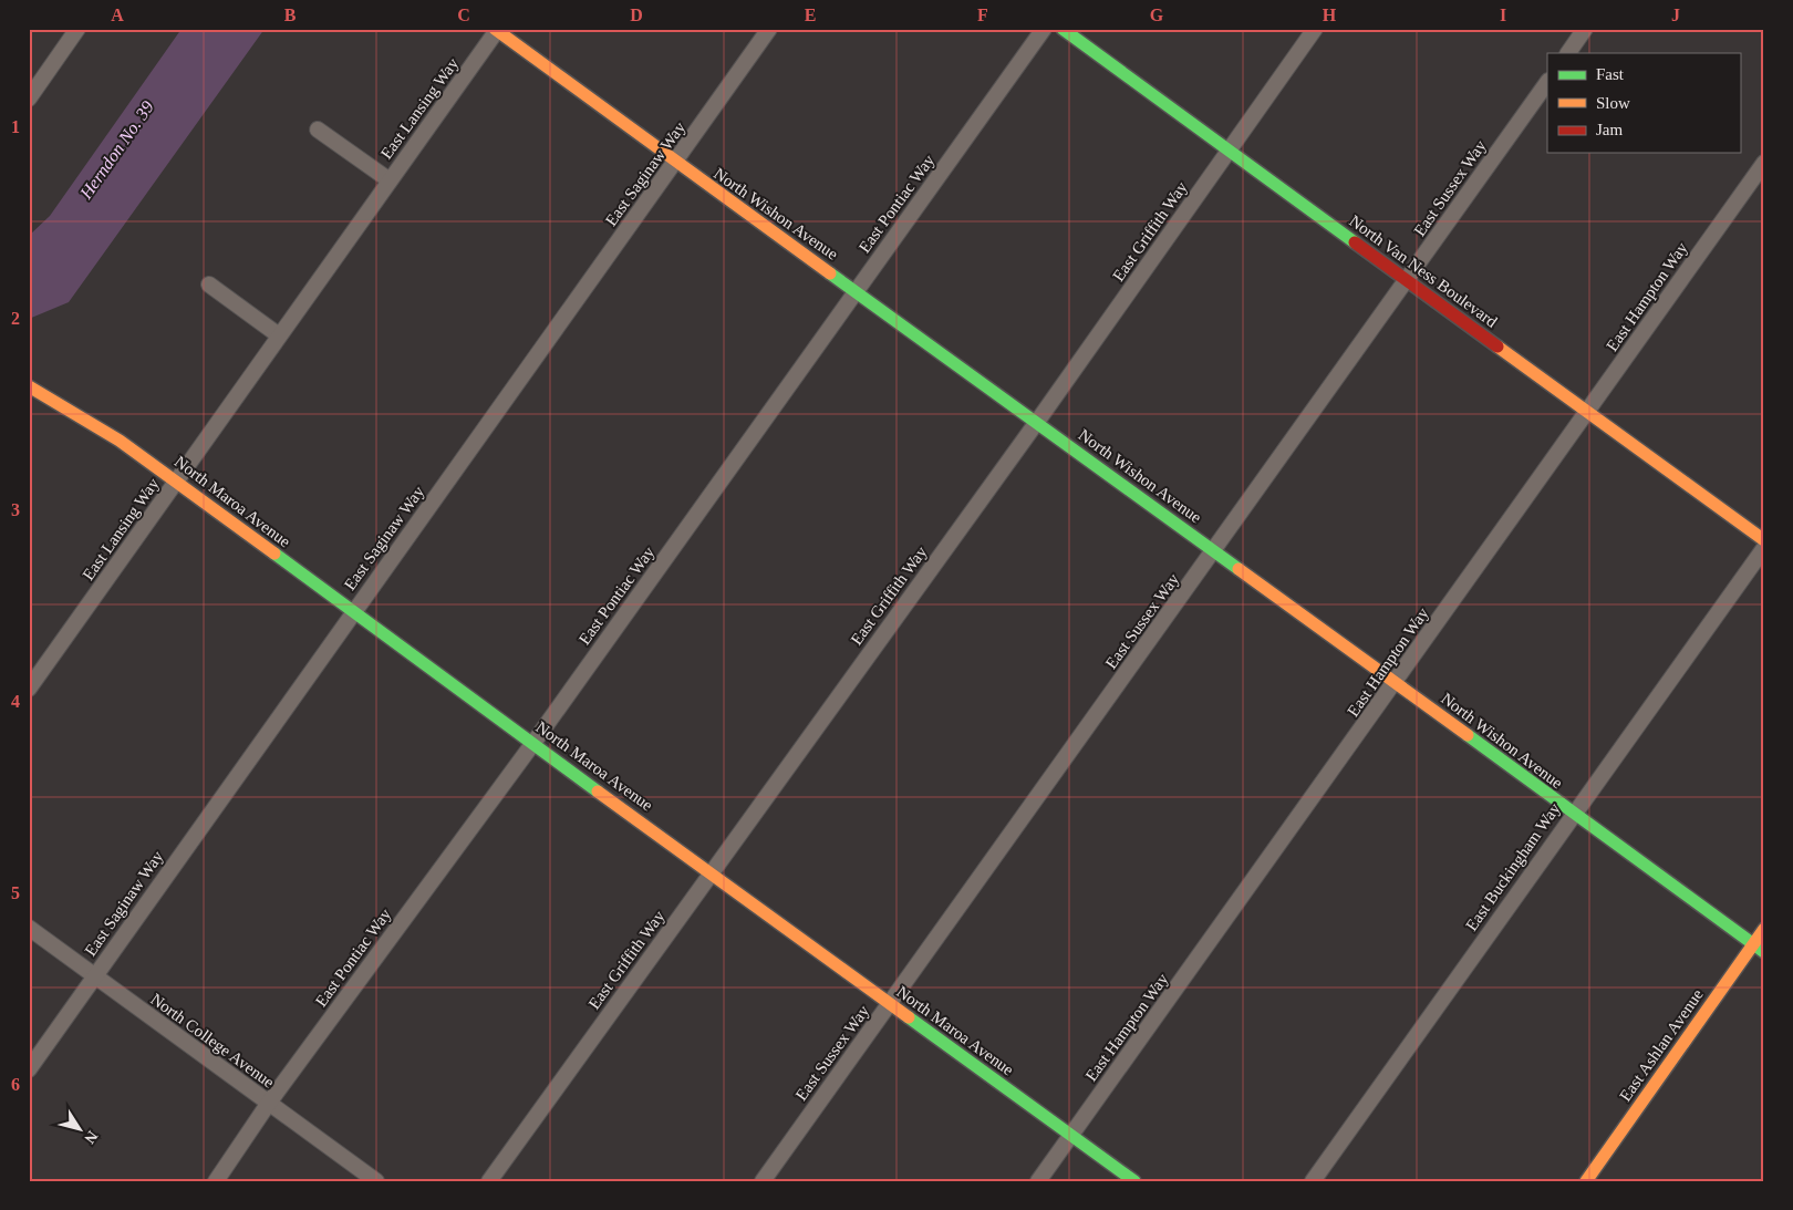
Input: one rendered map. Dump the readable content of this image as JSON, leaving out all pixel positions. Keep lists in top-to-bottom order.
{
  "streets": {
    "street": [
      "East Lansing Way",
      "East Saginaw Way",
      "East Sussex Way",
      "East Pontiac Way",
      "North Wishon Avenue",
      "East Griffith Way",
      "North Van Ness Boulevard",
      "East Hampton Way",
      "North Maroa Avenue",
      "East Buckingham Way",
      "North College Avenue",
      "East Ashlan Avenue"
    ]
  },
  "crossings": [
    ["East Lansing Way", "North Wishon Avenue"],
    ["East Lansing Way", "North Maroa Avenue"],
    ["East Saginaw Way", "North Wishon Avenue"],
    ["East Saginaw Way", "North Maroa Avenue"],
    ["East Saginaw Way", "North College Avenue"],
    ["East Sussex Way", "North Wishon Avenue"],
    ["East Sussex Way", "North Van Ness Boulevard"],
    ["East Sussex Way", "North Maroa Avenue"],
    ["East Pontiac Way", "North Wishon Avenue"],
    ["East Pontiac Way", "North Maroa Avenue"],
    ["East Pontiac Way", "North College Avenue"],
    ["North Wishon Avenue", "East Griffith Way"],
    ["North Wishon Avenue", "East Hampton Way"],
    ["North Wishon Avenue", "East Buckingham Way"],
    ["North Wishon Avenue", "East Ashlan Avenue"],
    ["East Griffith Way", "North Van Ness Boulevard"],
    ["East Griffith Way", "North Maroa Avenue"],
    ["North Van Ness Boulevard", "East Hampton Way"],
    ["East Hampton Way", "North Maroa Avenue"]
  ],
  "water": ["Herndon No. 39"],
  "legend": ["Fast", "Slow", "Jam"],
  "north": "bottom right",
  "grid": {
    "columns": [
      "A",
      "B",
      "C",
      "D",
      "E",
      "F",
      "G",
      "H",
      "I",
      "J"
    ],
    "rows": [
      "1",
      "2",
      "3",
      "4",
      "5",
      "6"
    ]
  }
}
